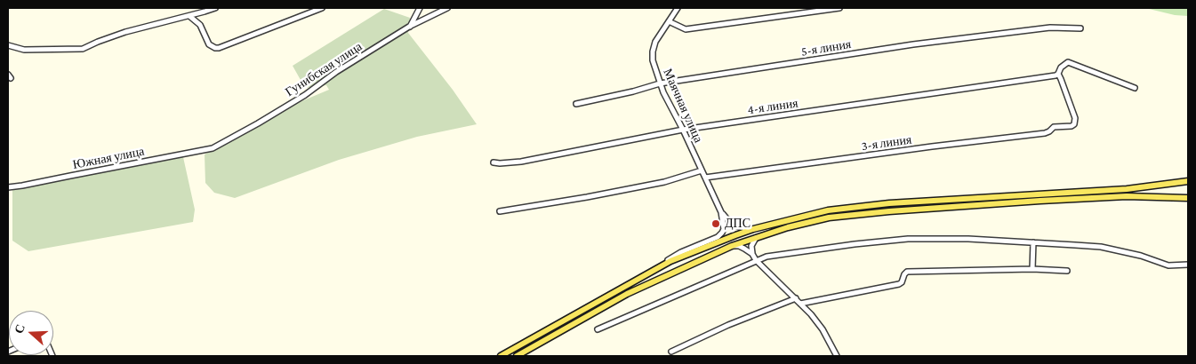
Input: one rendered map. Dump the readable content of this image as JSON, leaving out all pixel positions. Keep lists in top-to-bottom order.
{
  "streets": {
    "street": [
      "5-я линия",
      "Гунибская улица",
      "Маячная улица",
      "4-я линия",
      "3-я линия",
      "Южная улица"
    ]
  },
  "crossings": [
    ["5-я линия", "Маячная улица"],
    ["Гунибская улица", "Южная улица"],
    ["Маячная улица", "4-я линия"],
    ["Маячная улица", "3-я линия"],
    ["4-я линия", "3-я линия"]
  ],
  "places": ["ДПС"],
  "north": "left"
}
